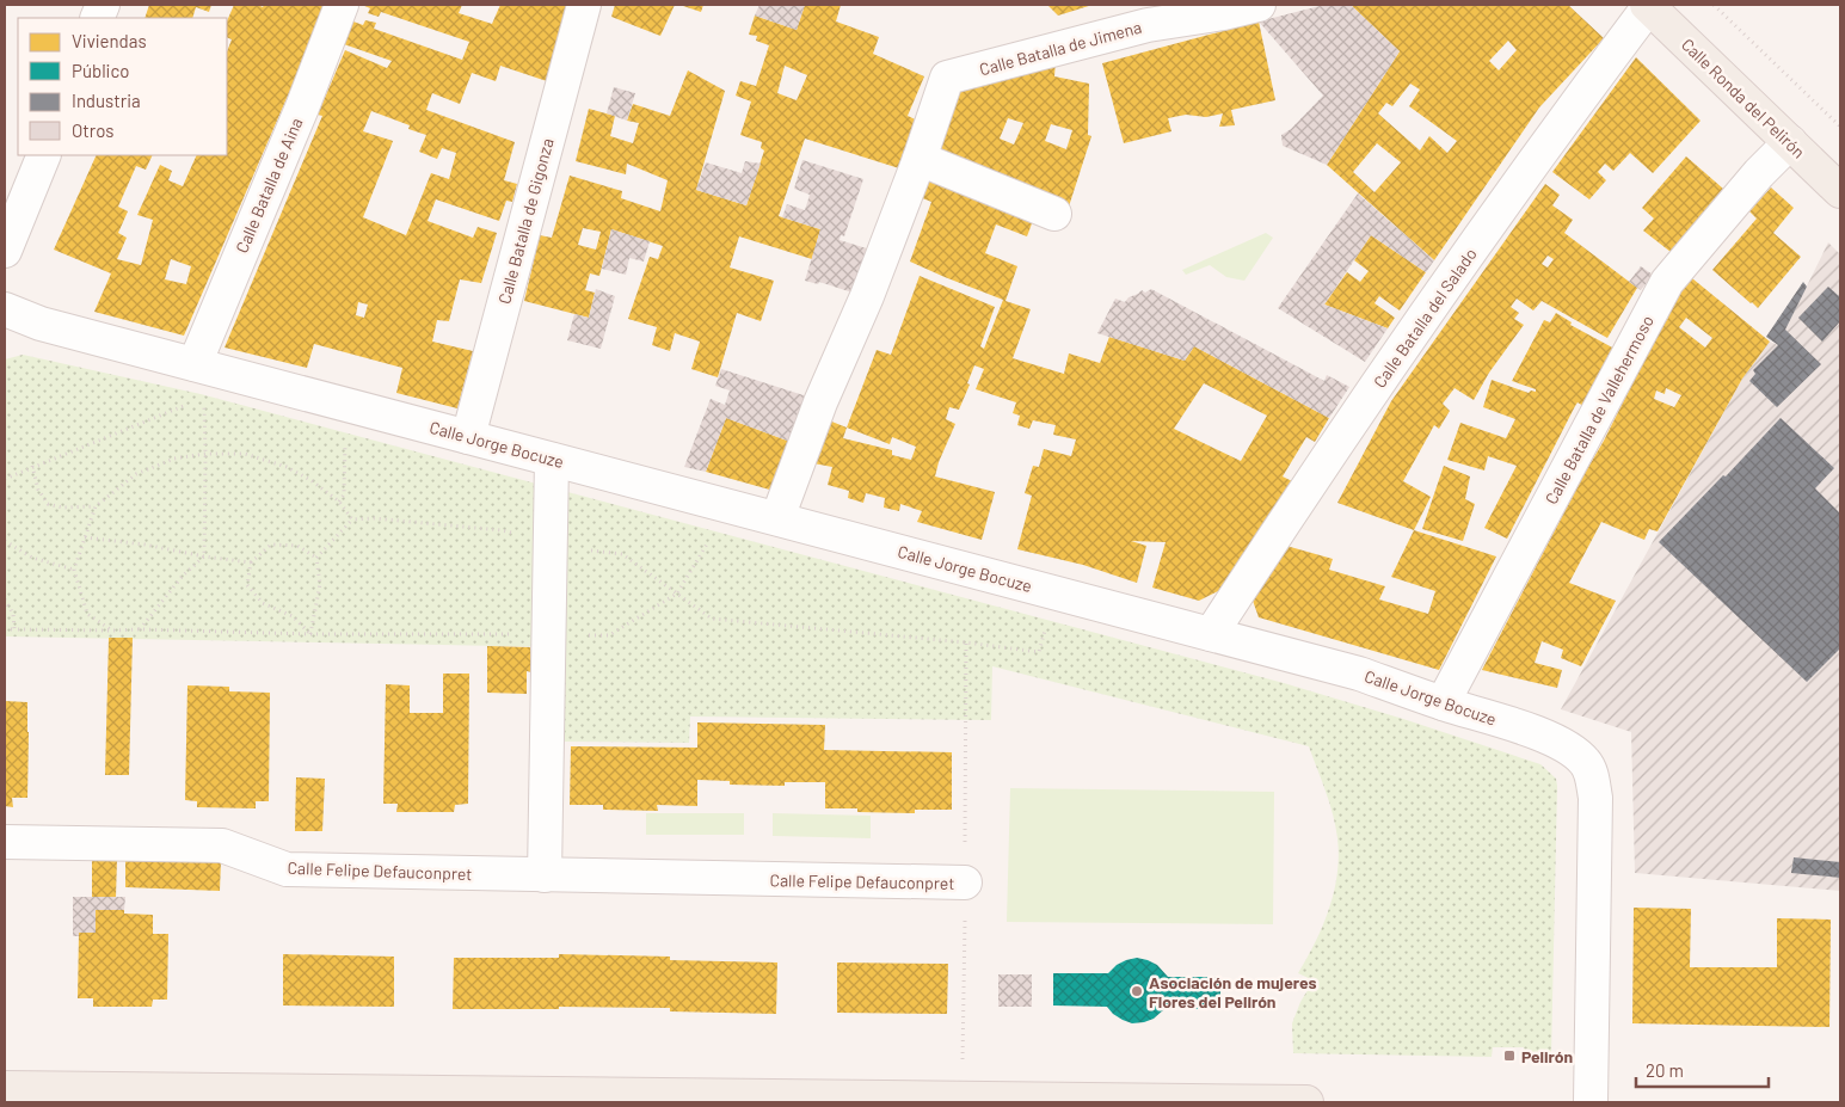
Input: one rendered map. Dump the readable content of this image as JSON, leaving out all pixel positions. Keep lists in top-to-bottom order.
{
  "streets": {
    "main road": ["Calle Ronda del Pelirón"],
    "street": [
      "Calle Batalla de Jimena",
      "Calle Batalla de Aina",
      "Calle Batalla de Gigonza",
      "Calle Batalla del Salado",
      "Calle Batalla de Vallehermoso",
      "Calle Jorge Bocuze",
      "Calle Felipe Defauconpret"
    ]
  },
  "crossings": [
    ["Calle Batalla de Jimena", "Calle Jorge Bocuze"],
    ["Calle Ronda del Pelirón", "Calle Batalla del Salado"],
    ["Calle Ronda del Pelirón", "Calle Batalla de Vallehermoso"],
    ["Calle Batalla de Aina", "Calle Jorge Bocuze"],
    ["Calle Batalla de Gigonza", "Calle Jorge Bocuze"],
    ["Calle Batalla del Salado", "Calle Jorge Bocuze"],
    ["Calle Batalla de Vallehermoso", "Calle Jorge Bocuze"]
  ],
  "places": {
    "other": ["Asociación de mujeres Flores del Pelirón"],
    "transit": ["Pelirón"]
  },
  "legend": [
    "Viviendas",
    "Público",
    "Industria",
    "Otros"
  ],
  "scale_bar": "20 m"
}
